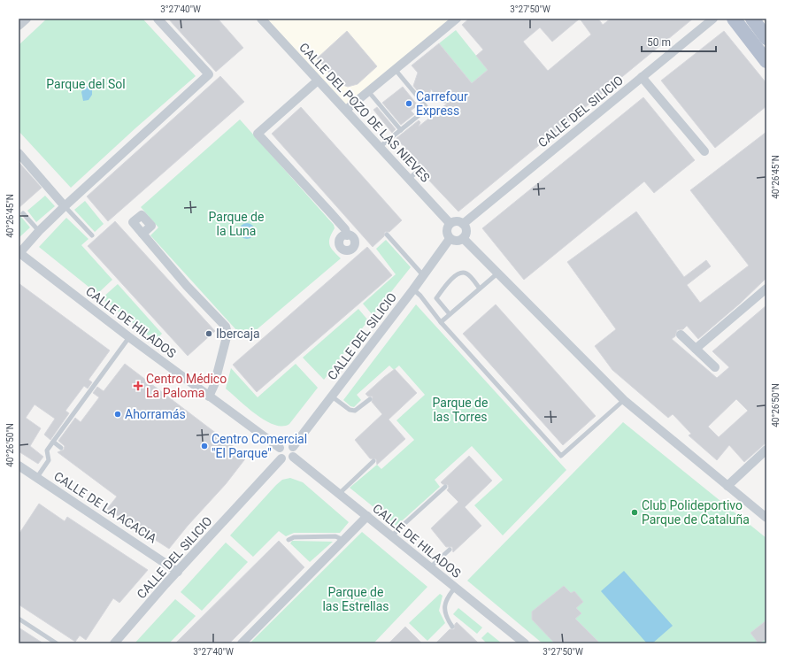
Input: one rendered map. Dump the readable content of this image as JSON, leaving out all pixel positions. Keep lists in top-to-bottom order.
{
  "streets": {
    "street": [
      "CALLE DEL SILICIO",
      "CALLE DEL POZO DE LAS NIEVES",
      "CALLE DE HILADOS",
      "CALLE DE LA ACACIA"
    ]
  },
  "crossings": [
    ["CALLE DEL SILICIO", "CALLE DEL POZO DE LAS NIEVES"],
    ["CALLE DEL SILICIO", "CALLE DE HILADOS"],
    ["CALLE DEL SILICIO", "CALLE DE LA ACACIA"]
  ],
  "parks": [
    "Parque del Sol",
    "Parque de la Luna",
    "Parque de las Torres",
    "Parque de las Estrellas"
  ],
  "places": {
    "other": [
      "Carrefour Express",
      "Ibercaja",
      "Ahorramás",
      "Centro Comercial \"El Parque\"",
      "Club Polideportivo Parque de Cataluña"
    ],
    "health": ["Centro Médico La Paloma"]
  },
  "scale_bar": "50 m",
  "coordinates": [
    "3°27'40\"W",
    "3°27'50\"W",
    "40°26'45\"N",
    "40°26'50\"N"
  ]
}
